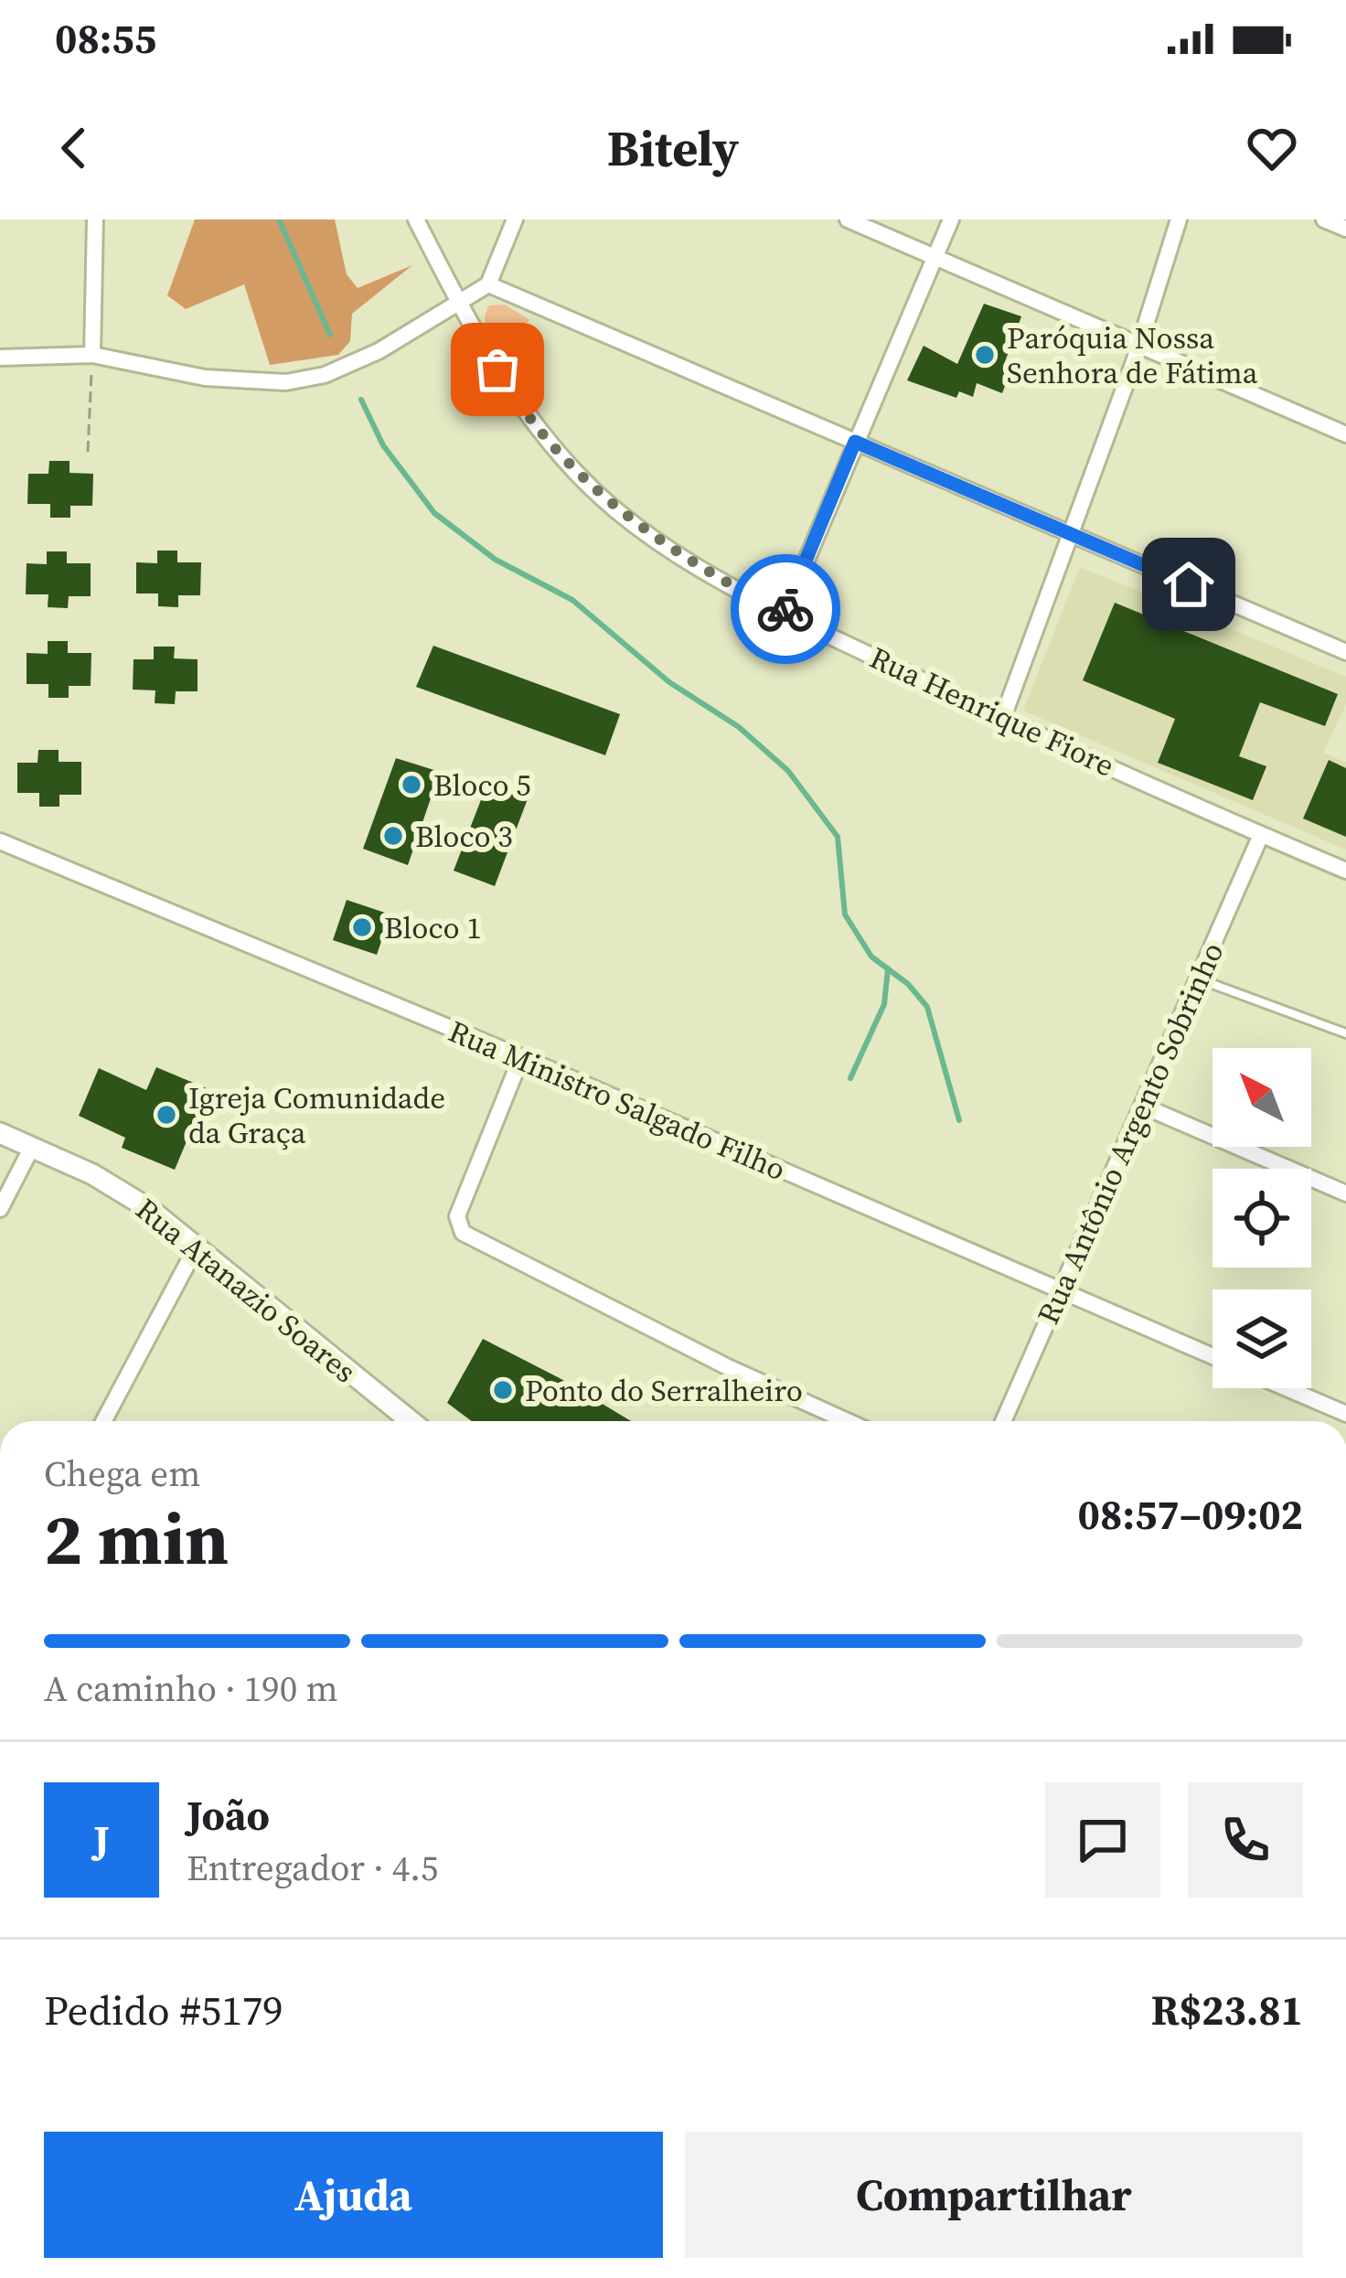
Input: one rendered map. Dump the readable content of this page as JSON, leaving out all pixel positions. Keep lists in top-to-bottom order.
{
  "streets": {
    "main road": ["Rua Atanazio Soares"],
    "street": ["Rua Henrique Fiore", "Rua Ministro Salgado Filho", "Rua Antônio Argento Sobrinho"]
  },
  "crossings": [
    ["Rua Henrique Fiore", "Rua Antônio Argento Sobrinho"],
    ["Rua Ministro Salgado Filho", "Rua Antônio Argento Sobrinho"]
  ],
  "places": [
    "Paróquia Nossa Senhora de Fátima",
    "Bloco 5",
    "Bloco 3",
    "Bloco 1",
    "Igreja Comunidade da Graça",
    "Ponto do Serralheiro"
  ],
  "north": "top left",
  "page": {
    "status": "08:55",
    "header": "Bitely",
    "heading": ["2 min", "Chega em", "08:57–09:02"],
    "panel": [
      "João",
      "Entregador · 4.5",
      "Pedido #5179",
      "R$23.81"
    ],
    "bar": "A caminho · 190 m",
    "round": "J",
    "buttons": ["Ajuda", "Compartilhar"]
  }
}
